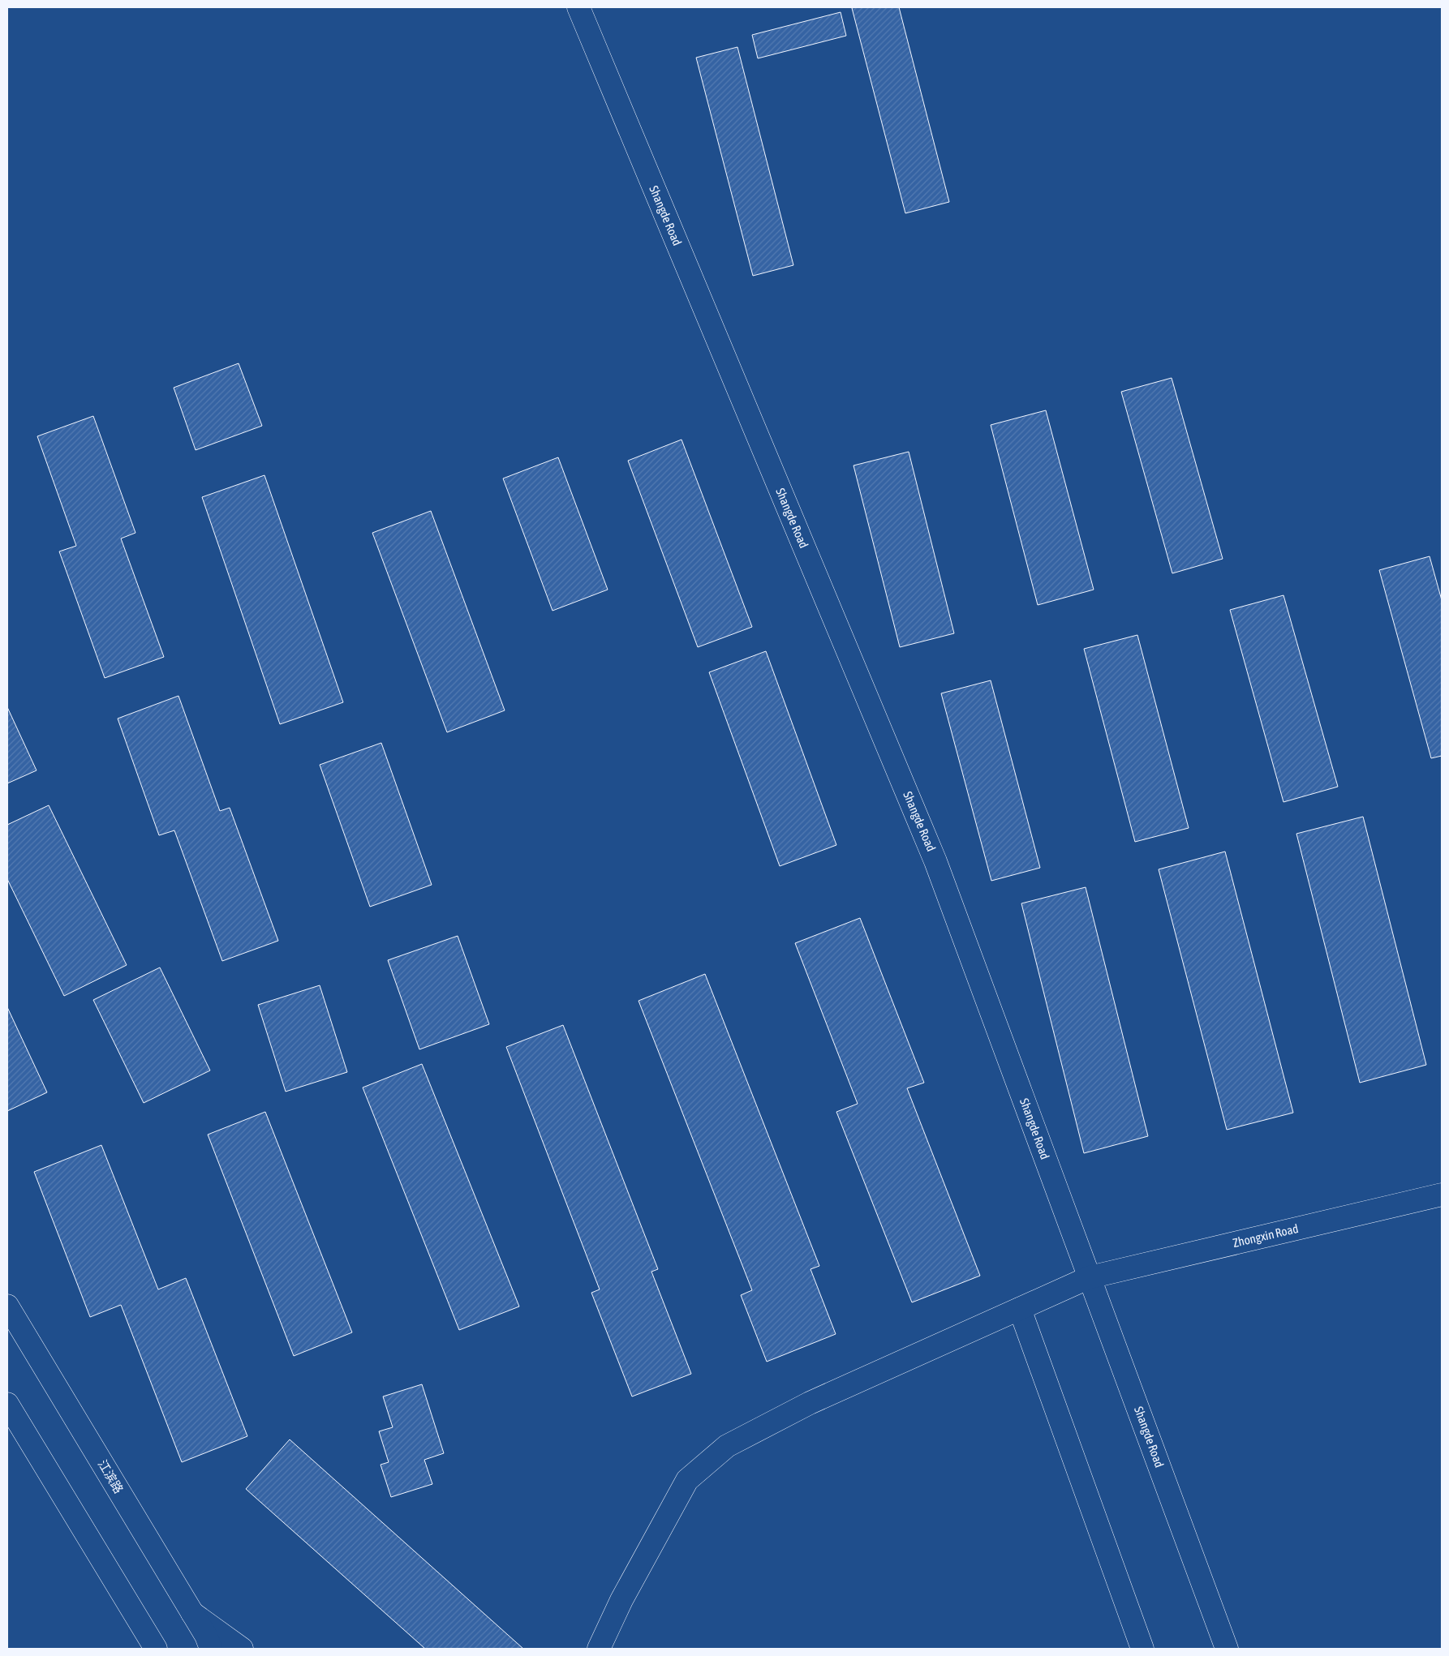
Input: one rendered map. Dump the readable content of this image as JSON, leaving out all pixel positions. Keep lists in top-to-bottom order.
{
  "streets": {
    "street": ["Shangde Road", "Zhongxin Road", "江滨路"]
  },
  "crossings": [
    ["Shangde Road", "Zhongxin Road"]
  ]
}
